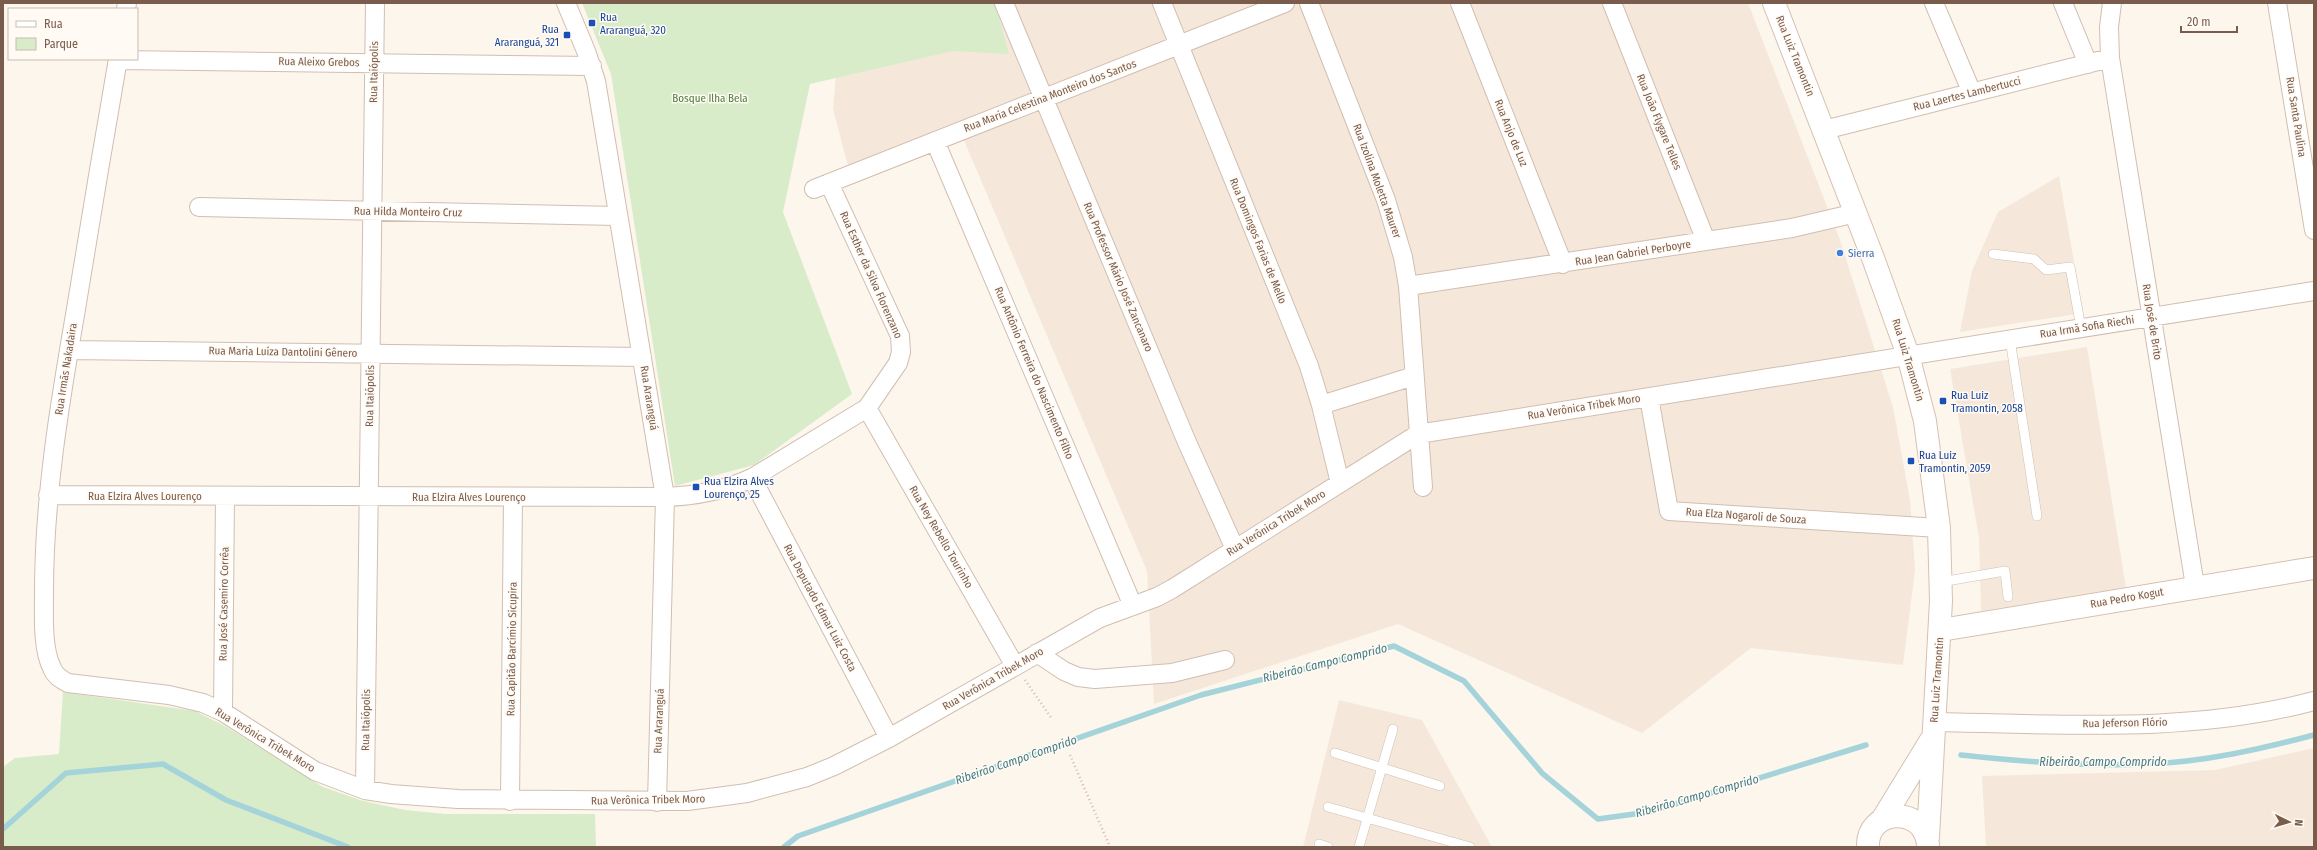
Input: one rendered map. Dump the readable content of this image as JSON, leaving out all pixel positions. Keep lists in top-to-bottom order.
{
  "streets": {
    "main road": ["Rua Luiz Tramontin", "Rua Pedro Kogut"],
    "street": [
      "Rua Aleixo Grebos",
      "Rua Itaiópolis",
      "Rua Laertes Lambertucci",
      "Rua Maria Celestina Monteiro dos Santos",
      "Rua Santa Paulina",
      "Rua João Flygare Telles",
      "Rua Anjo de Luz",
      "Rua Izolina Moletta Maurer",
      "Rua Hilda Monteiro Cruz",
      "Rua Domingos Farias de Mello",
      "Rua Jean Gabriel Perboyre",
      "Rua Esther da Silva Florenzano",
      "Rua Professor Mário José Zancanaro",
      "Rua José de Brito",
      "Rua Irmã Sofia Riechi",
      "Rua Maria Luíza Dantolini Gênero",
      "Rua Irmãs Nakadaira",
      "Rua Antônio Ferreira do Nascimento Filho",
      "Rua Araranguá",
      "Rua Verônica Tribek Moro",
      "Rua Elzira Alves Lourenço",
      "Rua Elza Nogaroli de Souza",
      "Rua Ney Rebello Tourinho",
      "Rua José Casemiro Corrêa",
      "Rua Deputado Edmar Luiz Costa",
      "Rua Capitão Barcímio Sicupira",
      "Rua Jeferson Flório"
    ]
  },
  "crossings": [
    ["Rua Luiz Tramontin", "Rua Laertes Lambertucci"],
    ["Rua Luiz Tramontin", "Rua Jean Gabriel Perboyre"],
    ["Rua Luiz Tramontin", "Rua Irmã Sofia Riechi"],
    ["Rua Luiz Tramontin", "Rua Verônica Tribek Moro"],
    ["Rua Luiz Tramontin", "Rua Elza Nogaroli de Souza"],
    ["Rua Luiz Tramontin", "Rua Pedro Kogut"],
    ["Rua Luiz Tramontin", "Rua Jeferson Flório"],
    ["Rua Aleixo Grebos", "Rua Itaiópolis"],
    ["Rua Aleixo Grebos", "Rua Araranguá"],
    ["Rua Itaiópolis", "Rua Hilda Monteiro Cruz"],
    ["Rua Itaiópolis", "Rua Maria Luíza Dantolini Gênero"],
    ["Rua Itaiópolis", "Rua Verônica Tribek Moro"],
    ["Rua Itaiópolis", "Rua Elzira Alves Lourenço"],
    ["Rua Laertes Lambertucci", "Rua José de Brito"],
    ["Rua Maria Celestina Monteiro dos Santos", "Rua Domingos Farias de Mello"],
    ["Rua Maria Celestina Monteiro dos Santos", "Rua Esther da Silva Florenzano"],
    ["Rua Maria Celestina Monteiro dos Santos", "Rua Professor Mário José Zancanaro"],
    ["Rua Maria Celestina Monteiro dos Santos", "Rua Antônio Ferreira do Nascimento Filho"],
    ["Rua João Flygare Telles", "Rua Jean Gabriel Perboyre"],
    ["Rua Anjo de Luz", "Rua Jean Gabriel Perboyre"],
    ["Rua Izolina Moletta Maurer", "Rua Jean Gabriel Perboyre"],
    ["Rua Izolina Moletta Maurer", "Rua Verônica Tribek Moro"],
    ["Rua Hilda Monteiro Cruz", "Rua Araranguá"],
    ["Rua Domingos Farias de Mello", "Rua Verônica Tribek Moro"],
    ["Rua Esther da Silva Florenzano", "Rua Elzira Alves Lourenço"],
    ["Rua Esther da Silva Florenzano", "Rua Ney Rebello Tourinho"],
    ["Rua Professor Mário José Zancanaro", "Rua Verônica Tribek Moro"],
    ["Rua José de Brito", "Rua Irmã Sofia Riechi"],
    ["Rua José de Brito", "Rua Pedro Kogut"],
    ["Rua Irmã Sofia Riechi", "Rua Verônica Tribek Moro"],
    ["Rua Maria Luíza Dantolini Gênero", "Rua Irmãs Nakadaira"],
    ["Rua Maria Luíza Dantolini Gênero", "Rua Araranguá"],
    ["Rua Irmãs Nakadaira", "Rua Verônica Tribek Moro"],
    ["Rua Irmãs Nakadaira", "Rua Elzira Alves Lourenço"],
    ["Rua Antônio Ferreira do Nascimento Filho", "Rua Verônica Tribek Moro"],
    ["Rua Araranguá", "Rua Verônica Tribek Moro"],
    ["Rua Araranguá", "Rua Elzira Alves Lourenço"],
    ["Rua Verônica Tribek Moro", "Rua Elza Nogaroli de Souza"],
    ["Rua Verônica Tribek Moro", "Rua Ney Rebello Tourinho"],
    ["Rua Verônica Tribek Moro", "Rua José Casemiro Corrêa"],
    ["Rua Verônica Tribek Moro", "Rua Deputado Edmar Luiz Costa"],
    ["Rua Verônica Tribek Moro", "Rua Capitão Barcímio Sicupira"],
    ["Rua Elzira Alves Lourenço", "Rua Ney Rebello Tourinho"],
    ["Rua Elzira Alves Lourenço", "Rua José Casemiro Corrêa"],
    ["Rua Elzira Alves Lourenço", "Rua Deputado Edmar Luiz Costa"],
    ["Rua Elzira Alves Lourenço", "Rua Capitão Barcímio Sicupira"]
  ],
  "water": ["Ribeirão Campo Comprido"],
  "parks": ["Bosque Ilha Bela"],
  "places": {
    "transit": [
      "Rua Araranguá, 320",
      "Rua Araranguá, 321",
      "Rua Luiz Tramontin, 2058",
      "Rua Luiz Tramontin, 2059",
      "Rua Elzira Alves Lourenço, 25"
    ],
    "other": ["Sierra"]
  },
  "legend": ["Rua", "Parque"],
  "scale_bar": "20 m",
  "north": "right"
}
